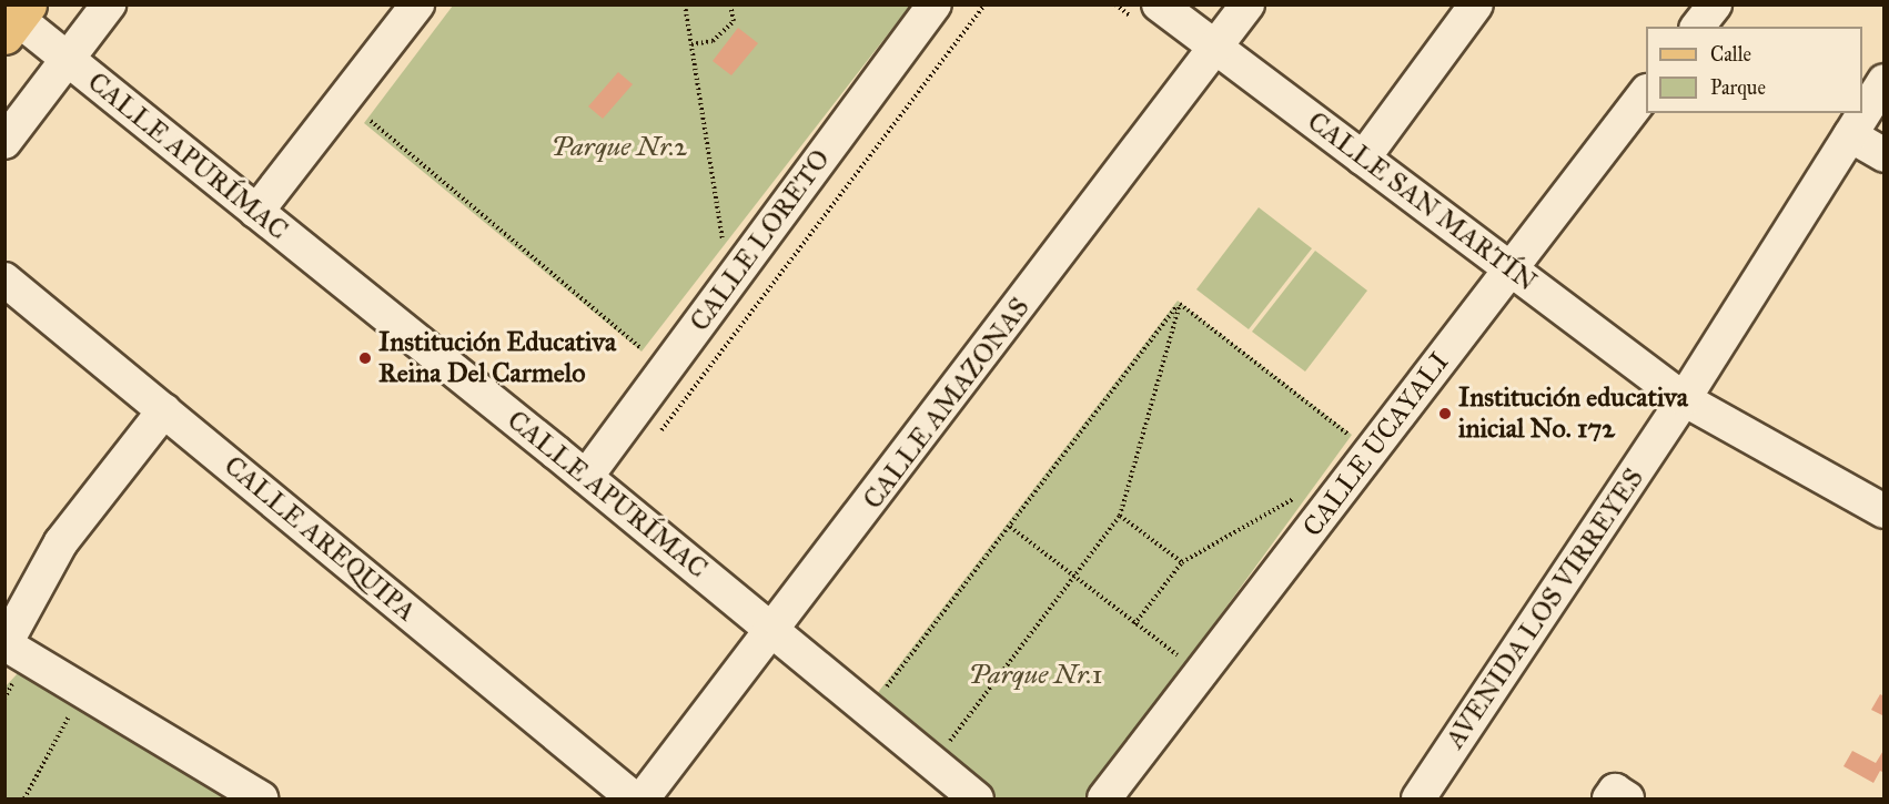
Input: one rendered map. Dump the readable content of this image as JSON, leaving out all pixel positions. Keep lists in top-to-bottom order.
{
  "streets": {
    "street": [
      "CALLE APURÍMAC",
      "CALLE SAN MARTÍN",
      "CALLE LORETO",
      "CALLE AMAZONAS",
      "CALLE UCAYALI",
      "CALLE AREQUIPA",
      "AVENIDA LOS VIRREYES"
    ]
  },
  "crossings": [
    ["CALLE APURÍMAC", "CALLE LORETO"],
    ["CALLE APURÍMAC", "CALLE AMAZONAS"],
    ["CALLE SAN MARTÍN", "CALLE AMAZONAS"],
    ["CALLE SAN MARTÍN", "CALLE UCAYALI"],
    ["CALLE SAN MARTÍN", "AVENIDA LOS VIRREYES"]
  ],
  "parks": ["Parque Nr.2", "Parque Nr.1"],
  "places": ["Institución Educativa Reina Del Carmelo", "Institución educativa inicial No. 172"],
  "legend": ["Calle", "Parque"]
}
